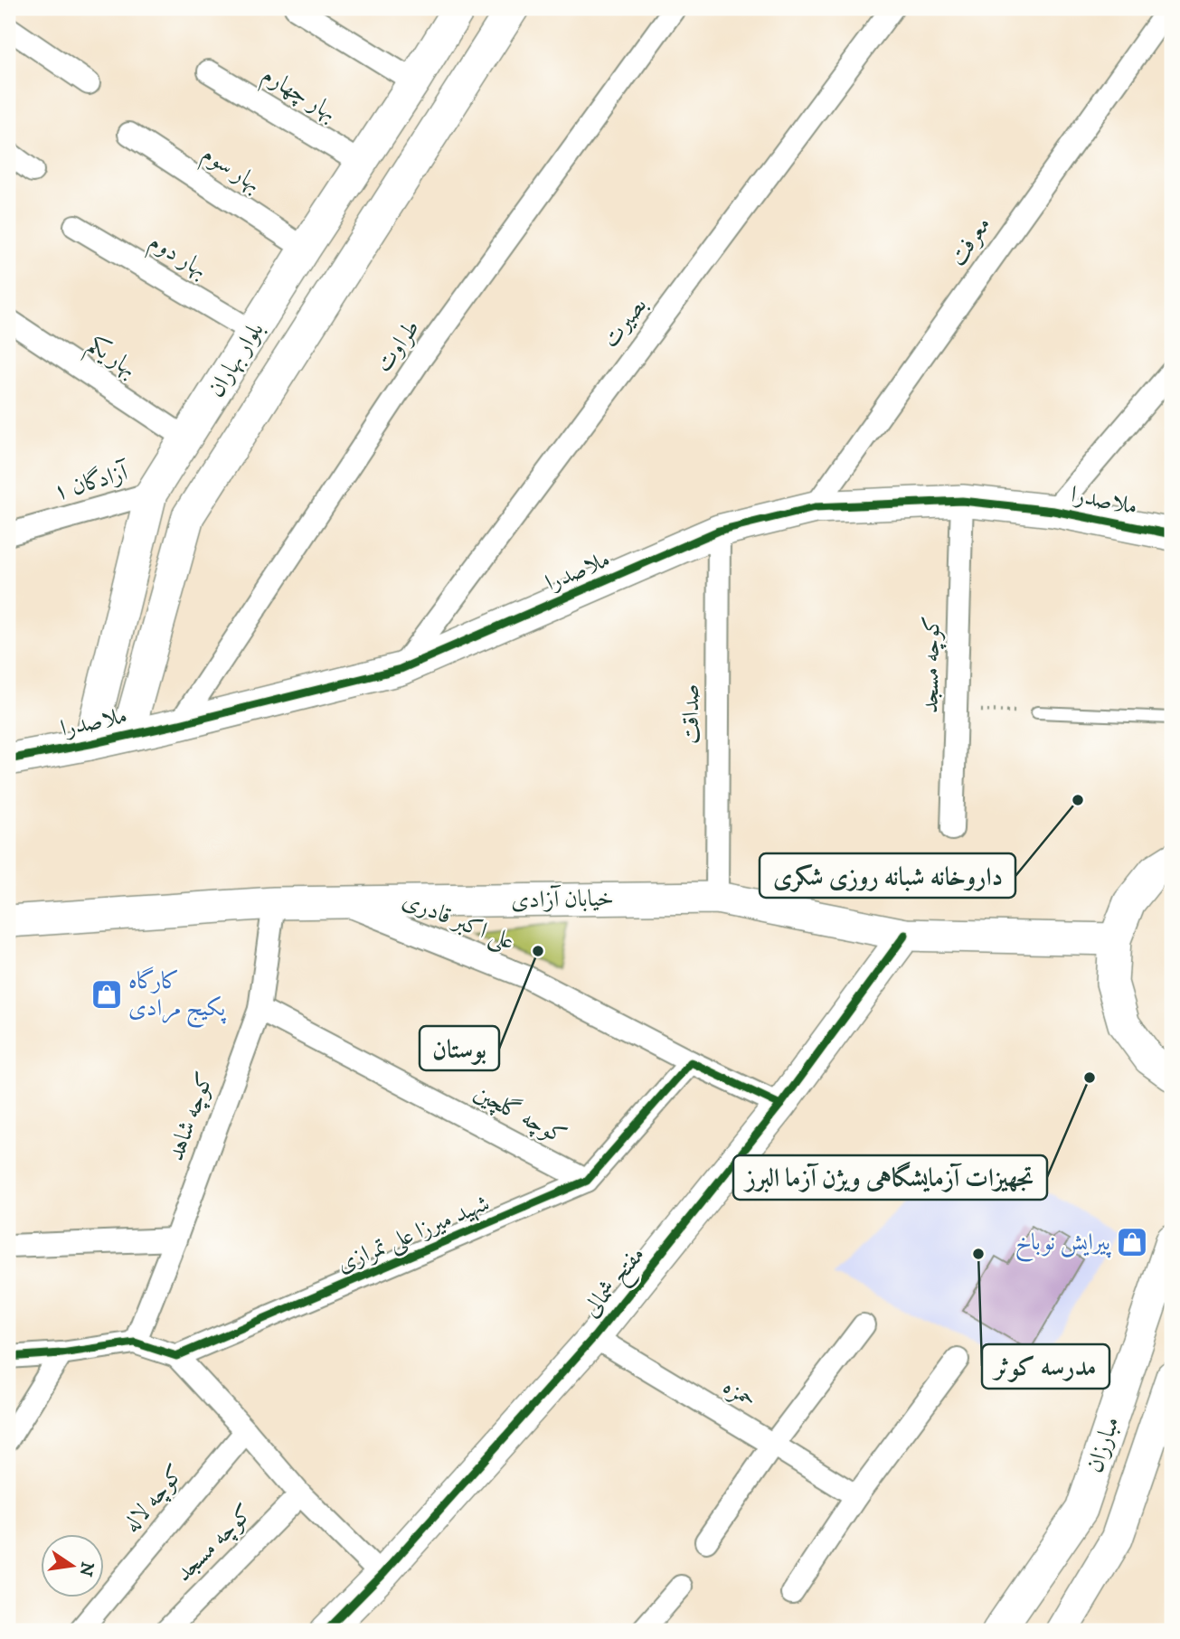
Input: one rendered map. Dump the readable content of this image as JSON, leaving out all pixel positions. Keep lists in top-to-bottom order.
{
  "streets": {
    "street": [
      "بهار چهارم",
      "بهار سوم",
      "معرفت",
      "بهار دوم",
      "بصیرت",
      "طراوت",
      "بهار یکم",
      "بلوار بهاران",
      "آزادگان ۱",
      "ملاصدرا",
      "کوچه مسجد",
      "صداقت",
      "خیابان آزادی",
      "علی اکبر قادری",
      "کوچه گلچین",
      "کوچه شاهد",
      "شهید میرزا علی تمرازی",
      "مفتح شمالی",
      "حمزه",
      "مبارزان",
      "کوچه لاله"
    ]
  },
  "crossings": [
    ["بهار چهارم", "بلوار بهاران"],
    ["بهار سوم", "بلوار بهاران"],
    ["معرفت", "ملاصدرا"],
    ["بهار دوم", "بلوار بهاران"],
    ["بصیرت", "ملاصدرا"],
    ["طراوت", "ملاصدرا"],
    ["بهار یکم", "بلوار بهاران"],
    ["بلوار بهاران", "آزادگان ۱"],
    ["بلوار بهاران", "ملاصدرا"],
    ["ملاصدرا", "کوچه مسجد"],
    ["ملاصدرا", "صداقت"],
    ["صداقت", "خیابان آزادی"],
    ["خیابان آزادی", "علی اکبر قادری"],
    ["خیابان آزادی", "کوچه شاهد"],
    ["خیابان آزادی", "مفتح شمالی"],
    ["علی اکبر قادری", "شهید میرزا علی تمرازی"],
    ["کوچه گلچین", "کوچه شاهد"],
    ["کوچه گلچین", "شهید میرزا علی تمرازی"],
    ["مفتح شمالی", "حمزه"]
  ],
  "places": {
    "other": [
      "داروخانه شبانه روزی شکری",
      "بوستان",
      "تجهیزات آزمایشگاهی ویژن آزما البرز",
      "مدرسه کوثر"
    ],
    "shop": ["کارگاه پکیج مرادی", "پیرایش نوباخ"]
  },
  "north": "right"
}
